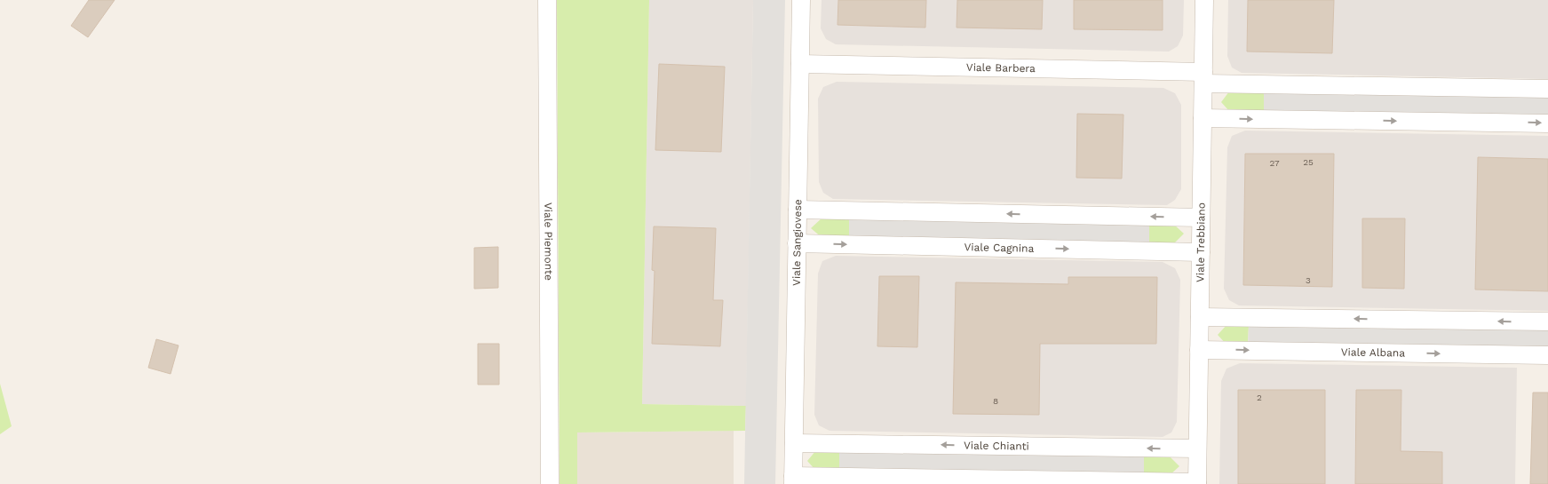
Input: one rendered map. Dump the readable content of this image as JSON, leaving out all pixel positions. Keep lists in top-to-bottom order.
{
  "streets": {
    "street": [
      "Viale Barbera",
      "Viale Piemonte",
      "Viale Trebbiano",
      "Viale Sangiovese",
      "Viale Cagnina",
      "Viale Albana",
      "Viale Chianti"
    ]
  },
  "crossings": [
    ["Viale Barbera", "Viale Trebbiano"],
    ["Viale Barbera", "Viale Sangiovese"],
    ["Viale Trebbiano", "Viale Cagnina"],
    ["Viale Trebbiano", "Viale Albana"],
    ["Viale Trebbiano", "Viale Chianti"],
    ["Viale Sangiovese", "Viale Cagnina"],
    ["Viale Sangiovese", "Viale Chianti"]
  ],
  "house_numbers": [
    "25",
    "27",
    "3",
    "2",
    "8"
  ]
}
